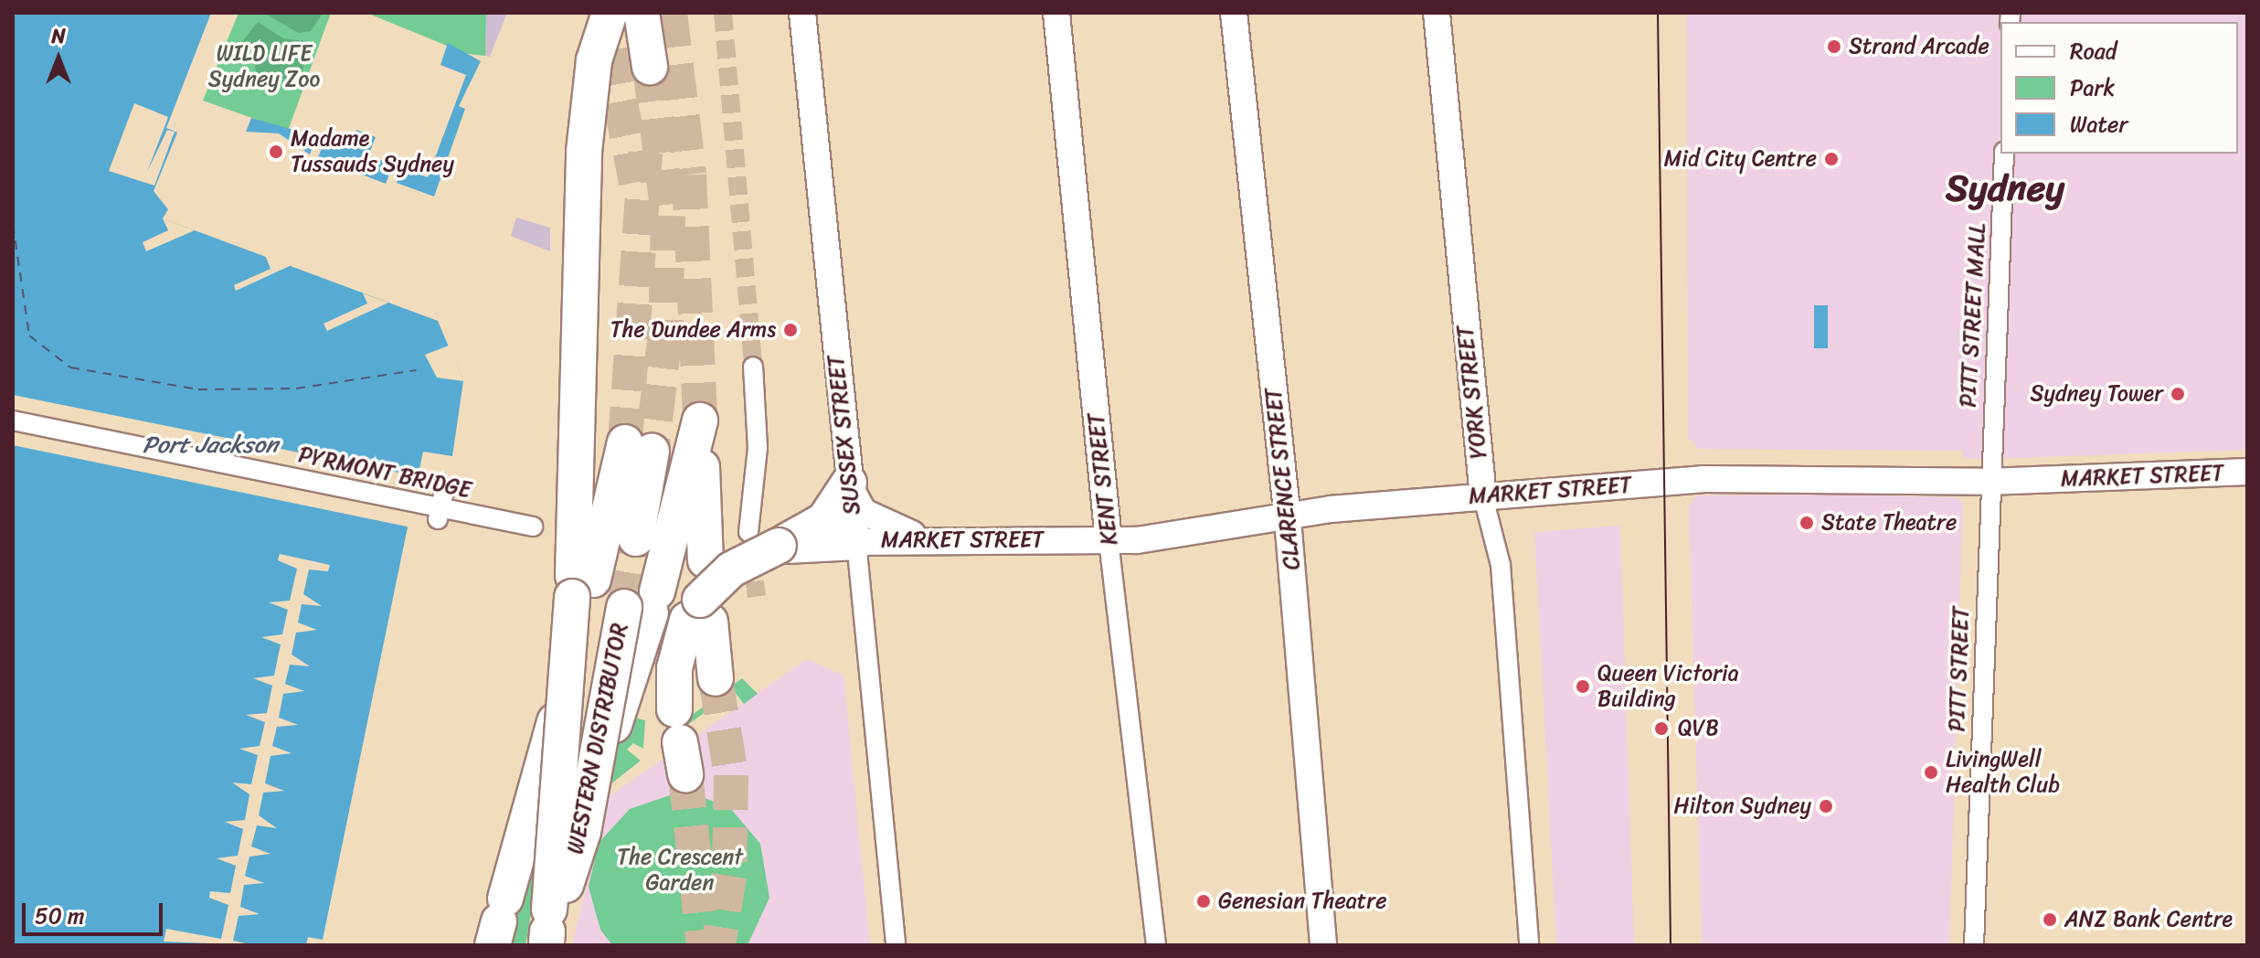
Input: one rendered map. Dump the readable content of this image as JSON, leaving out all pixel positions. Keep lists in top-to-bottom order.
{
  "streets": {
    "highway": ["WESTERN DISTRIBUTOR"],
    "street": [
      "PITT STREET MALL",
      "YORK STREET",
      "SUSSEX STREET",
      "PYRMONT BRIDGE",
      "MARKET STREET",
      "KENT STREET",
      "CLARENCE STREET",
      "PITT STREET"
    ]
  },
  "crossings": [
    ["PITT STREET MALL", "MARKET STREET"],
    ["PITT STREET MALL", "PITT STREET"],
    ["YORK STREET", "MARKET STREET"],
    ["SUSSEX STREET", "MARKET STREET"],
    ["MARKET STREET", "KENT STREET"],
    ["MARKET STREET", "CLARENCE STREET"],
    ["MARKET STREET", "PITT STREET"]
  ],
  "districts": ["Sydney"],
  "water": ["Port Jackson"],
  "parks": ["WILD LIFE Sydney Zoo", "The Crescent Garden"],
  "places": [
    "Strand Arcade",
    "Madame Tussauds Sydney",
    "Mid City Centre",
    "The Dundee Arms",
    "Sydney Tower",
    "State Theatre",
    "Queen Victoria Building",
    "QVB",
    "LivingWell Health Club",
    "Hilton Sydney",
    "Genesian Theatre",
    "ANZ Bank Centre"
  ],
  "legend": ["Road", "Park", "Water"],
  "scale_bar": "50 m",
  "north": "top"
}
